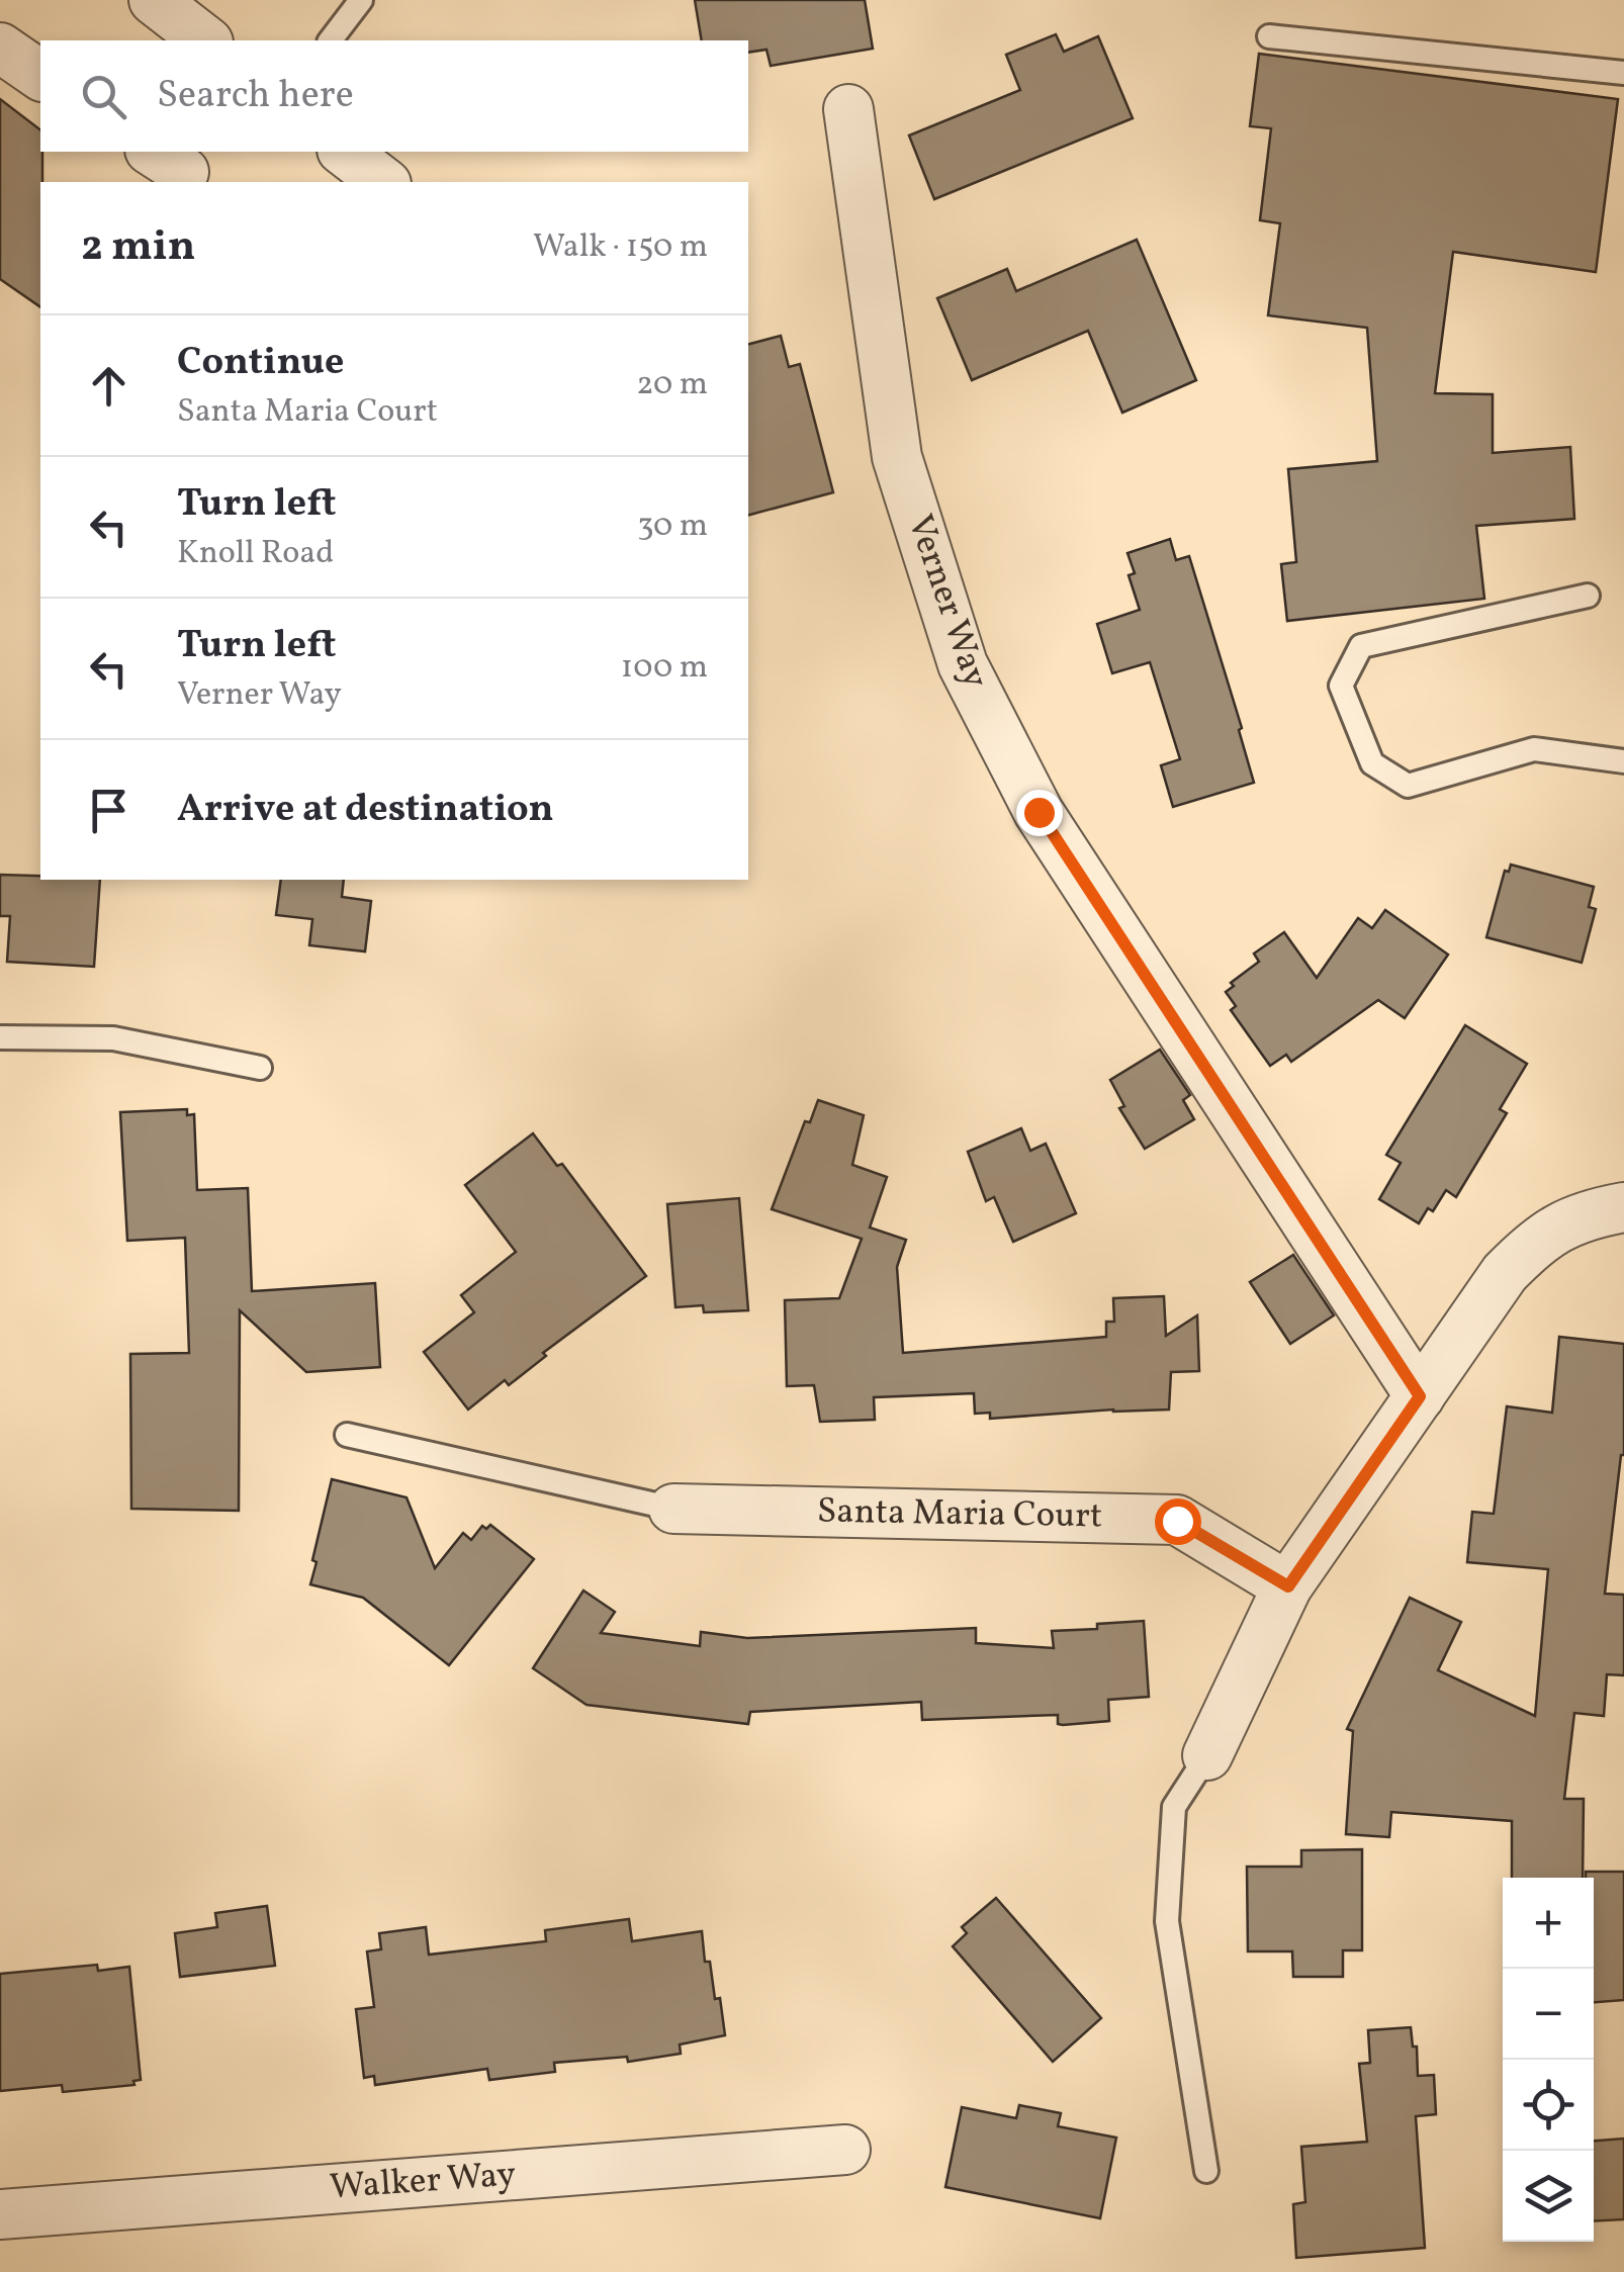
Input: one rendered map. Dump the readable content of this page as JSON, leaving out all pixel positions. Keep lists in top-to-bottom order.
{
  "streets": {
    "street": ["Verner Way", "Santa Maria Court", "Walker Way"]
  },
  "page": {
    "search": "Search here",
    "heading": ["2 min", "Walk · 150 m"],
    "list": [
      ["Continue", "Santa Maria Court", "20 m"],
      ["Turn left", "Knoll Road", "30 m"],
      ["Turn left", "Verner Way", "100 m"],
      "Arrive at destination"
    ],
    "map_buttons": ["+", "−"]
  }
}
